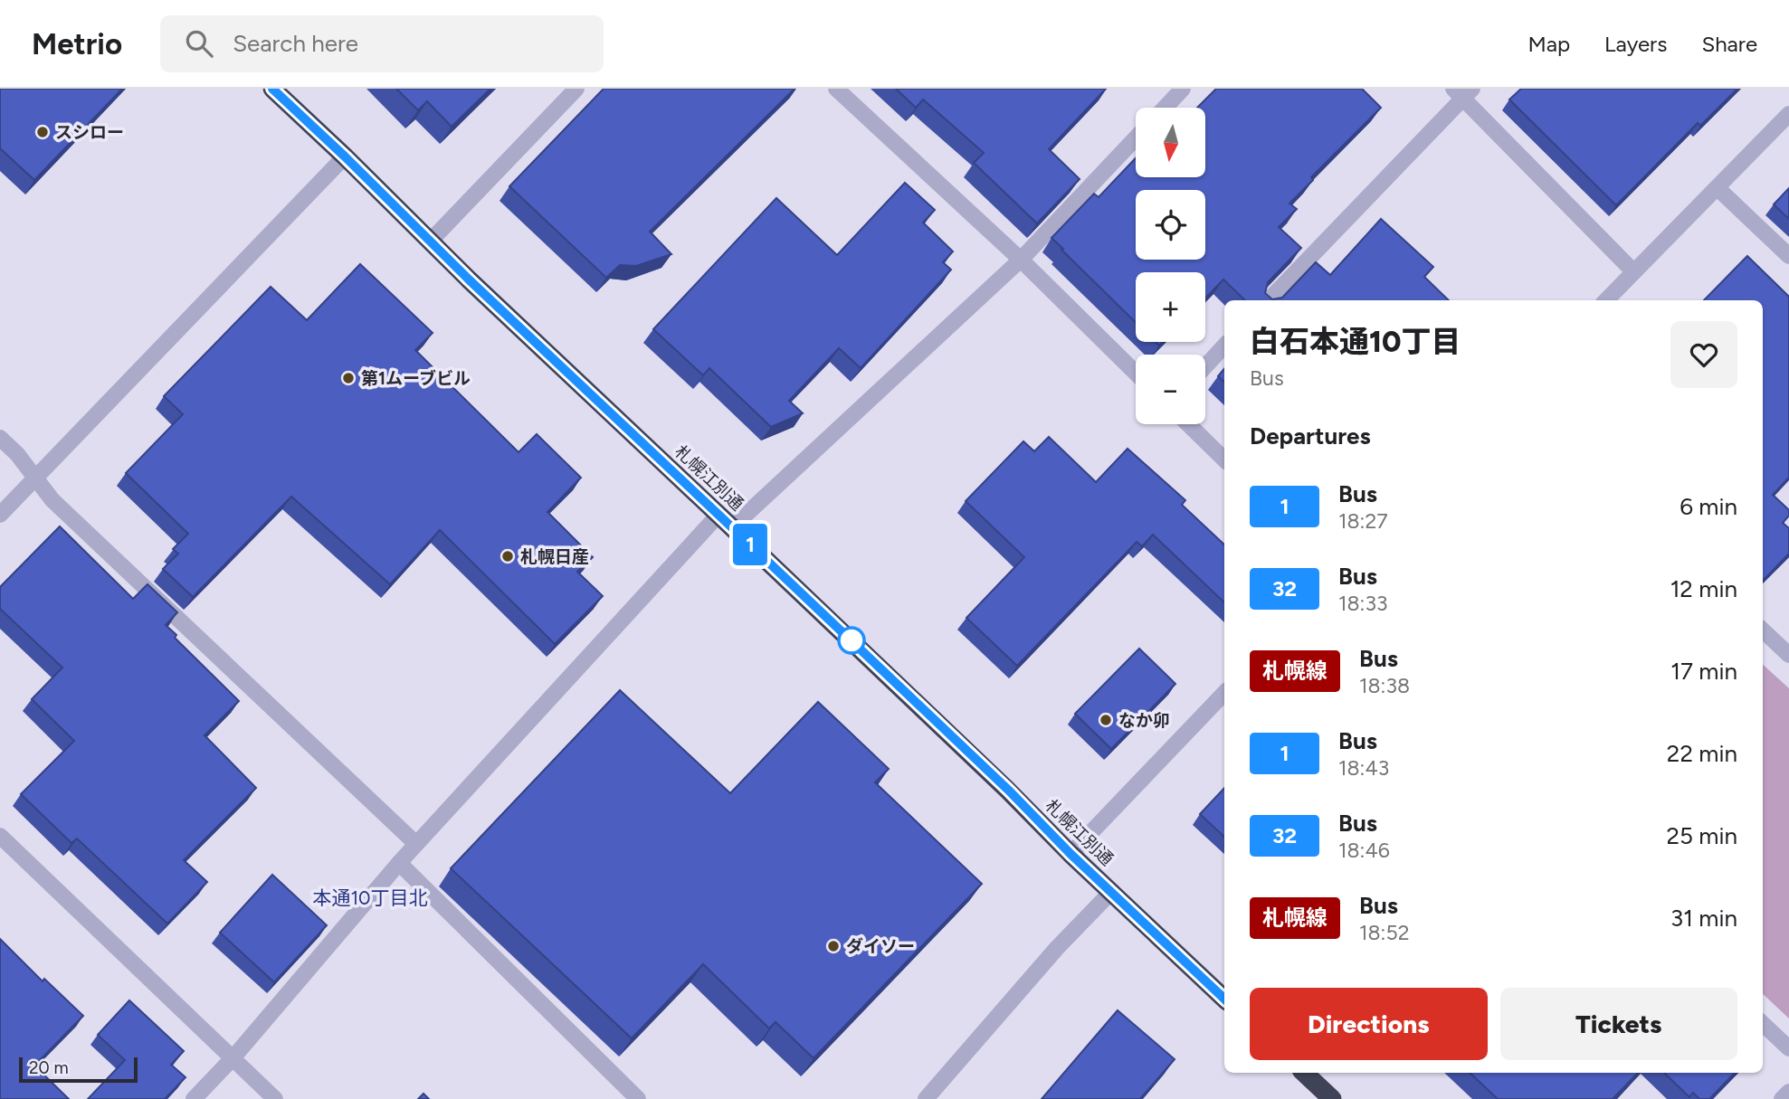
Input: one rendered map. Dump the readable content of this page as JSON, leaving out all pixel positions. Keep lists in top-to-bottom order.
{
  "streets": {
    "highway": ["札幌江別通"]
  },
  "districts": ["本通10丁目北"],
  "places": [
    "スシロー",
    "第1ムーブビル",
    "札幌日産",
    "なか卯",
    "ダイソー"
  ],
  "lines": ["bus line 1"],
  "scale_bar": "20 m",
  "north": "bottom",
  "page": {
    "header": "Metrio",
    "search": "Search here",
    "nav": ["Map", "Layers", "Share"],
    "on_map": "1",
    "map_buttons": ["+", "−"],
    "heading": [
      ["白石本通10丁目", "Bus"],
      "Departures"
    ],
    "list": [
      {
        "mark": "1",
        "name": "Bus",
        "note": "18:27",
        "value": "6 min"
      },
      {
        "mark": "32",
        "name": "Bus",
        "note": "18:33",
        "value": "12 min"
      },
      {
        "mark": "札幌線",
        "name": "Bus",
        "note": "18:38",
        "value": "17 min"
      },
      {
        "mark": "1",
        "name": "Bus",
        "note": "18:43",
        "value": "22 min"
      },
      {
        "mark": "32",
        "name": "Bus",
        "note": "18:46",
        "value": "25 min"
      },
      {
        "mark": "札幌線",
        "name": "Bus",
        "note": "18:52",
        "value": "31 min"
      }
    ],
    "buttons": ["Directions", "Tickets"],
    "scale": "20 m"
  }
}
